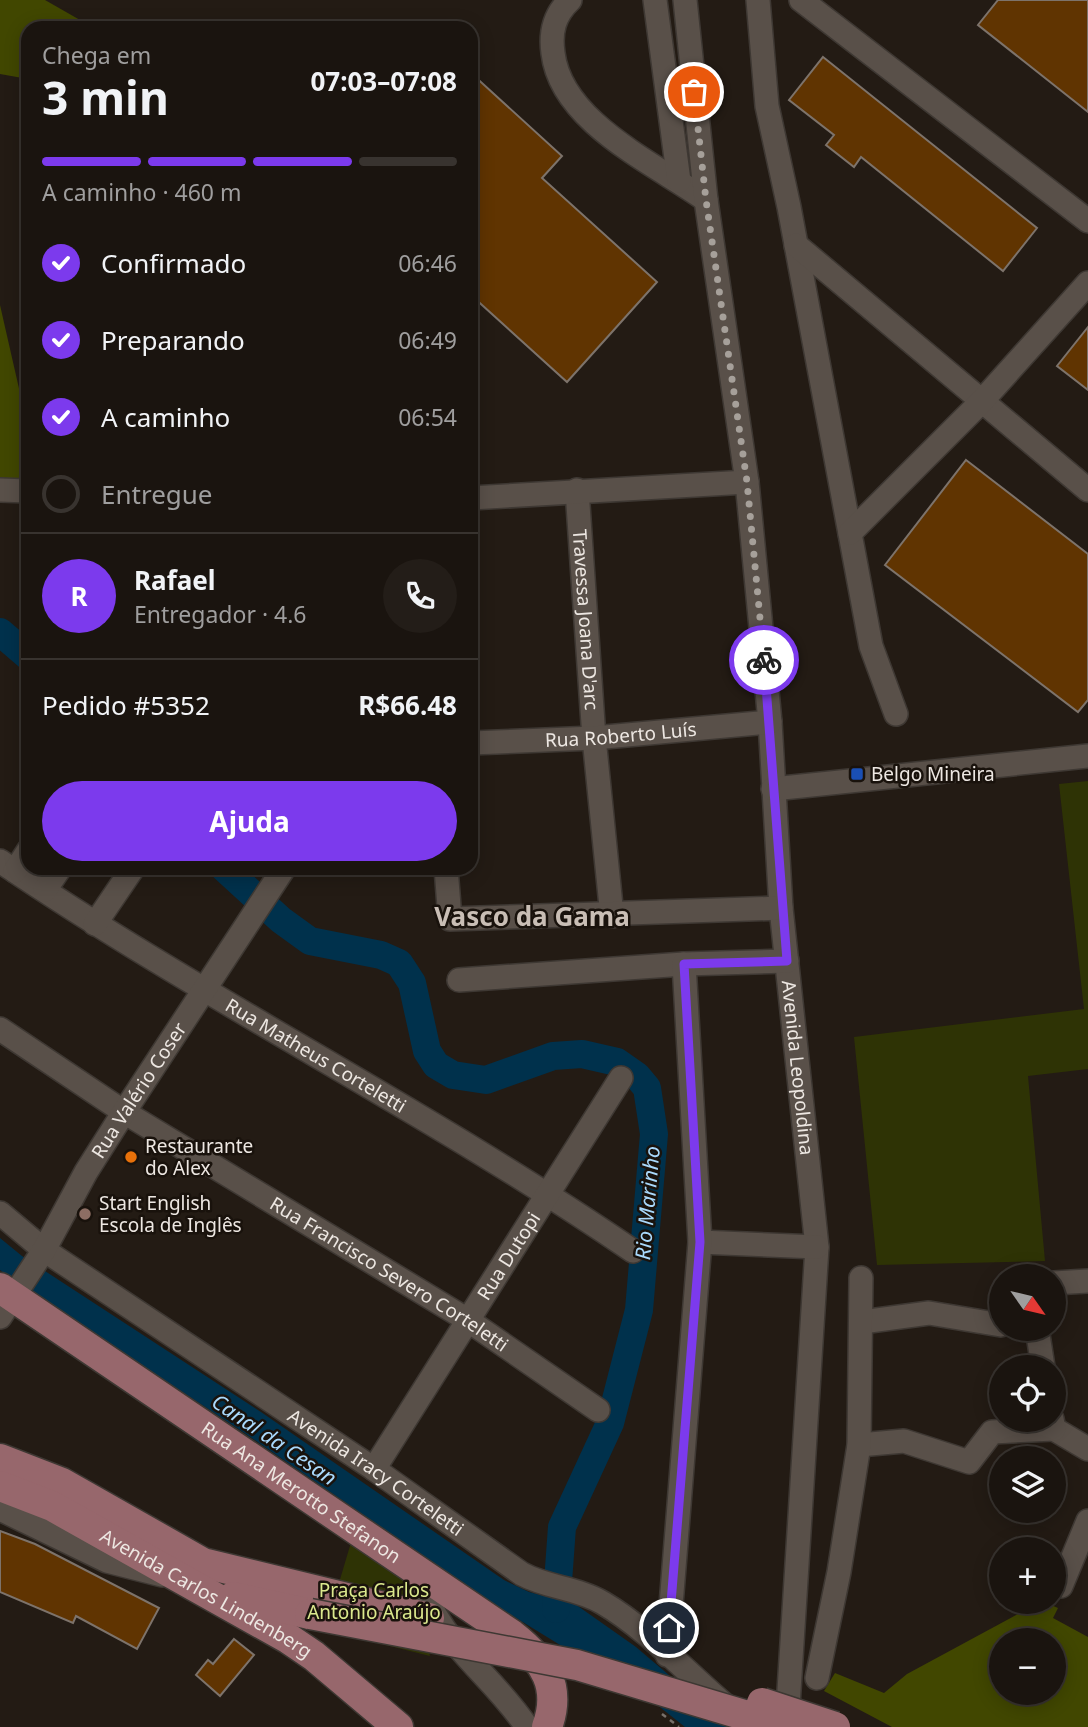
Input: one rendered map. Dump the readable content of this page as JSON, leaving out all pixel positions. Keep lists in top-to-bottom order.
{
  "streets": {
    "main road": ["Rua Ana Merotto Stefanon", "Avenida Carlos Lindenberg"],
    "street": [
      "Travessa Joana D'arc",
      "Rua Roberto Luís",
      "Rua Matheus Corteletti",
      "Avenida Leopoldina",
      "Rua Valério Coser",
      "Rua Dutopi",
      "Rua Francisco Severo Corteletti",
      "Avenida Iracy Corteletti"
    ]
  },
  "crossings": [
    ["Travessa Joana D'arc", "Rua Roberto Luís"],
    ["Rua Roberto Luís", "Avenida Leopoldina"],
    ["Rua Matheus Corteletti", "Rua Valério Coser"],
    ["Rua Matheus Corteletti", "Rua Dutopi"],
    ["Rua Valério Coser", "Rua Francisco Severo Corteletti"],
    ["Rua Valério Coser", "Avenida Iracy Corteletti"],
    ["Rua Valério Coser", "Rua Ana Merotto Stefanon"],
    ["Rua Dutopi", "Rua Francisco Severo Corteletti"],
    ["Rua Dutopi", "Avenida Iracy Corteletti"]
  ],
  "districts": ["Vasco da Gama"],
  "water": ["Rio Marinho", "Canal da Cesan"],
  "parks": ["Praça Carlos Antonio Araújo"],
  "places": {
    "transit": ["Belgo Mineira"],
    "other": ["Restaurante do Alex", "Start English Escola de Inglês"]
  },
  "north": "bottom right",
  "page": {
    "heading": ["3 min", "Chega em", "07:03–07:08"],
    "panel": [
      "Rafael",
      "Entregador · 4.6",
      "Pedido #5352",
      "R$66.48"
    ],
    "bar": "A caminho · 460 m",
    "list": [
      ["Confirmado", "06:46"],
      ["Preparando", "06:49"],
      ["A caminho", "06:54"],
      "Entregue"
    ],
    "round": "R",
    "buttons": "Ajuda",
    "map_buttons": ["+", "−"]
  }
}
